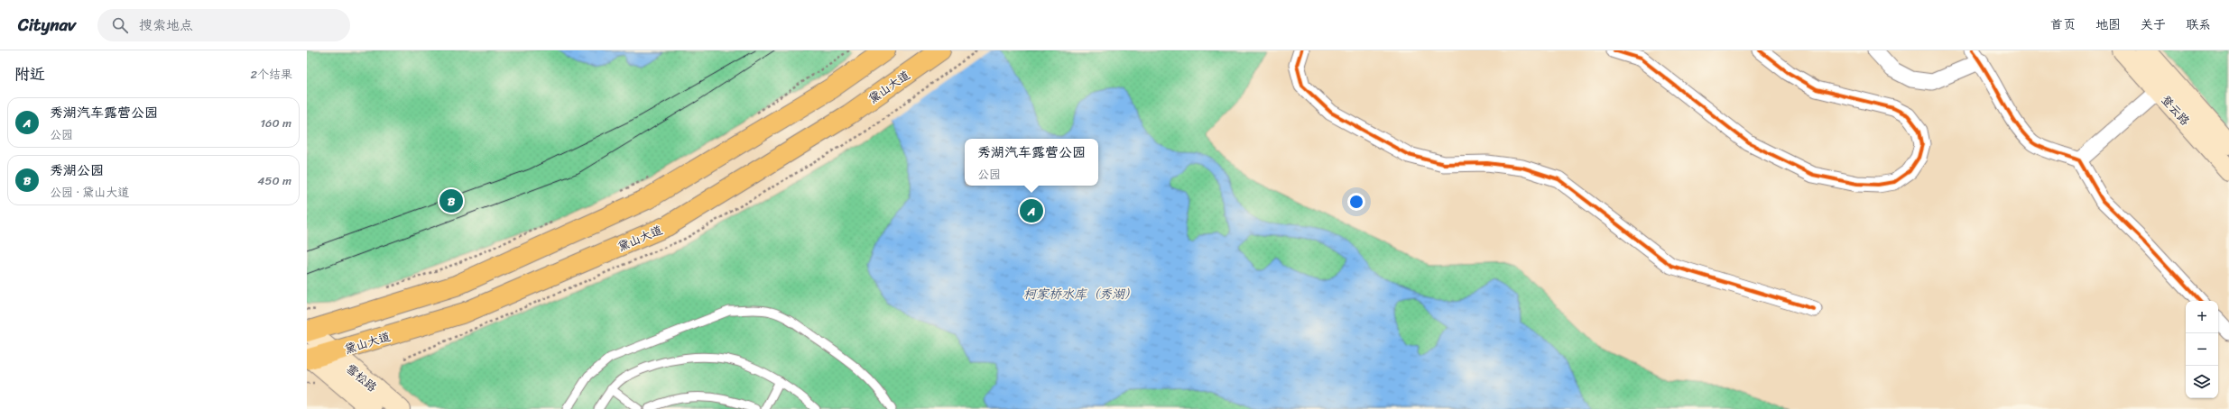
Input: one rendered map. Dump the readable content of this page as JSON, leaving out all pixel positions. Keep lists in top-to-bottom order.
{
  "streets": {
    "main road": ["黛山大道", "登云路", "雪松路"]
  },
  "crossings": [
    ["黛山大道", "雪松路"]
  ],
  "water": ["柯家桥水库（秀湖）"],
  "page": {
    "header": "Citynav",
    "search": "搜索地点",
    "nav": [
      "首页",
      "地图",
      "关于",
      "联系"
    ],
    "heading": ["附近", "2个结果"],
    "list": [
      {
        "mark": "A",
        "name": "秀湖汽车露营公园",
        "note": "公园",
        "value": "160 m"
      },
      {
        "mark": "B",
        "name": "秀湖公园",
        "note": "公园 · 黛山大道",
        "value": "450 m"
      }
    ],
    "popup": ["秀湖汽车露营公园", "公园"],
    "pins": ["B", "A"],
    "map_buttons": ["+", "−"]
  }
}
